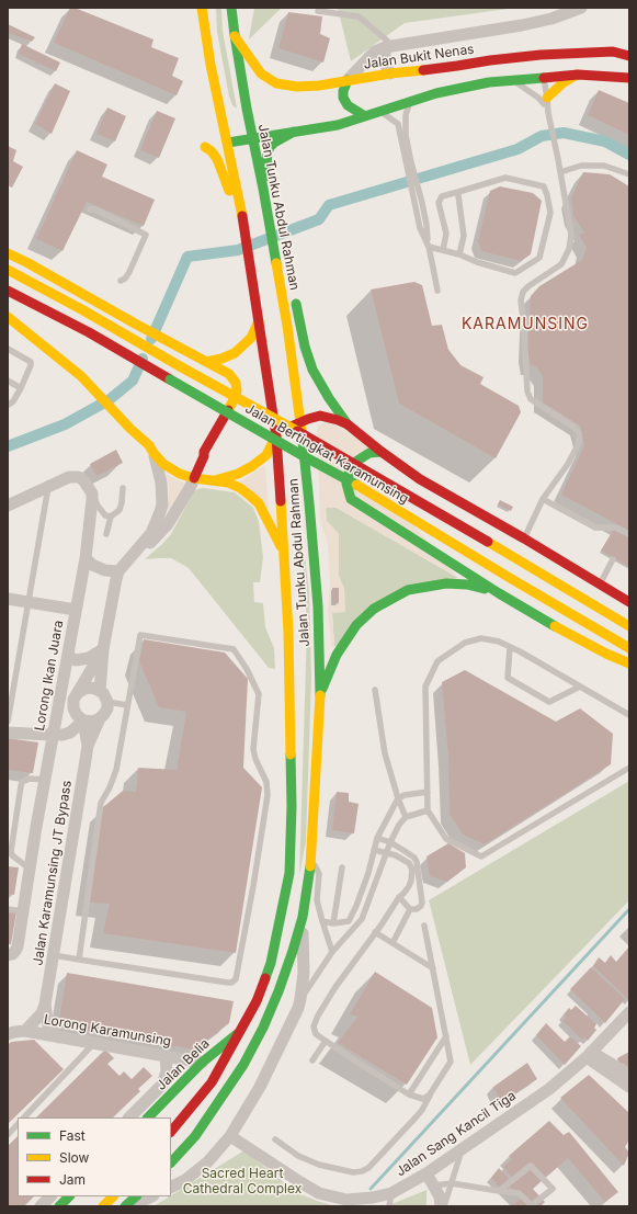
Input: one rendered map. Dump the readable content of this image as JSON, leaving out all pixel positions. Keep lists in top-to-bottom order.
{
  "streets": {
    "main road": [
      "Jalan Bukit Nenas",
      "Jalan Tunku Abdul Rahman",
      "Jalan Bertingkat Karamunsing",
      "Jalan Belia"
    ],
    "street": [
      "Lorong Ikan Juara",
      "Jalan Karamunsing JT Bypass",
      "Lorong Karamunsing",
      "Jalan Sang Kancil Tiga"
    ]
  },
  "crossings": [
    ["Jalan Bukit Nenas", "Jalan Tunku Abdul Rahman"],
    ["Jalan Tunku Abdul Rahman", "Jalan Belia"],
    ["Lorong Karamunsing", "Jalan Belia"]
  ],
  "districts": ["KARAMUNSING"],
  "parks": ["Sacred Heart Cathedral Complex"],
  "legend": ["Fast", "Slow", "Jam"]
}
